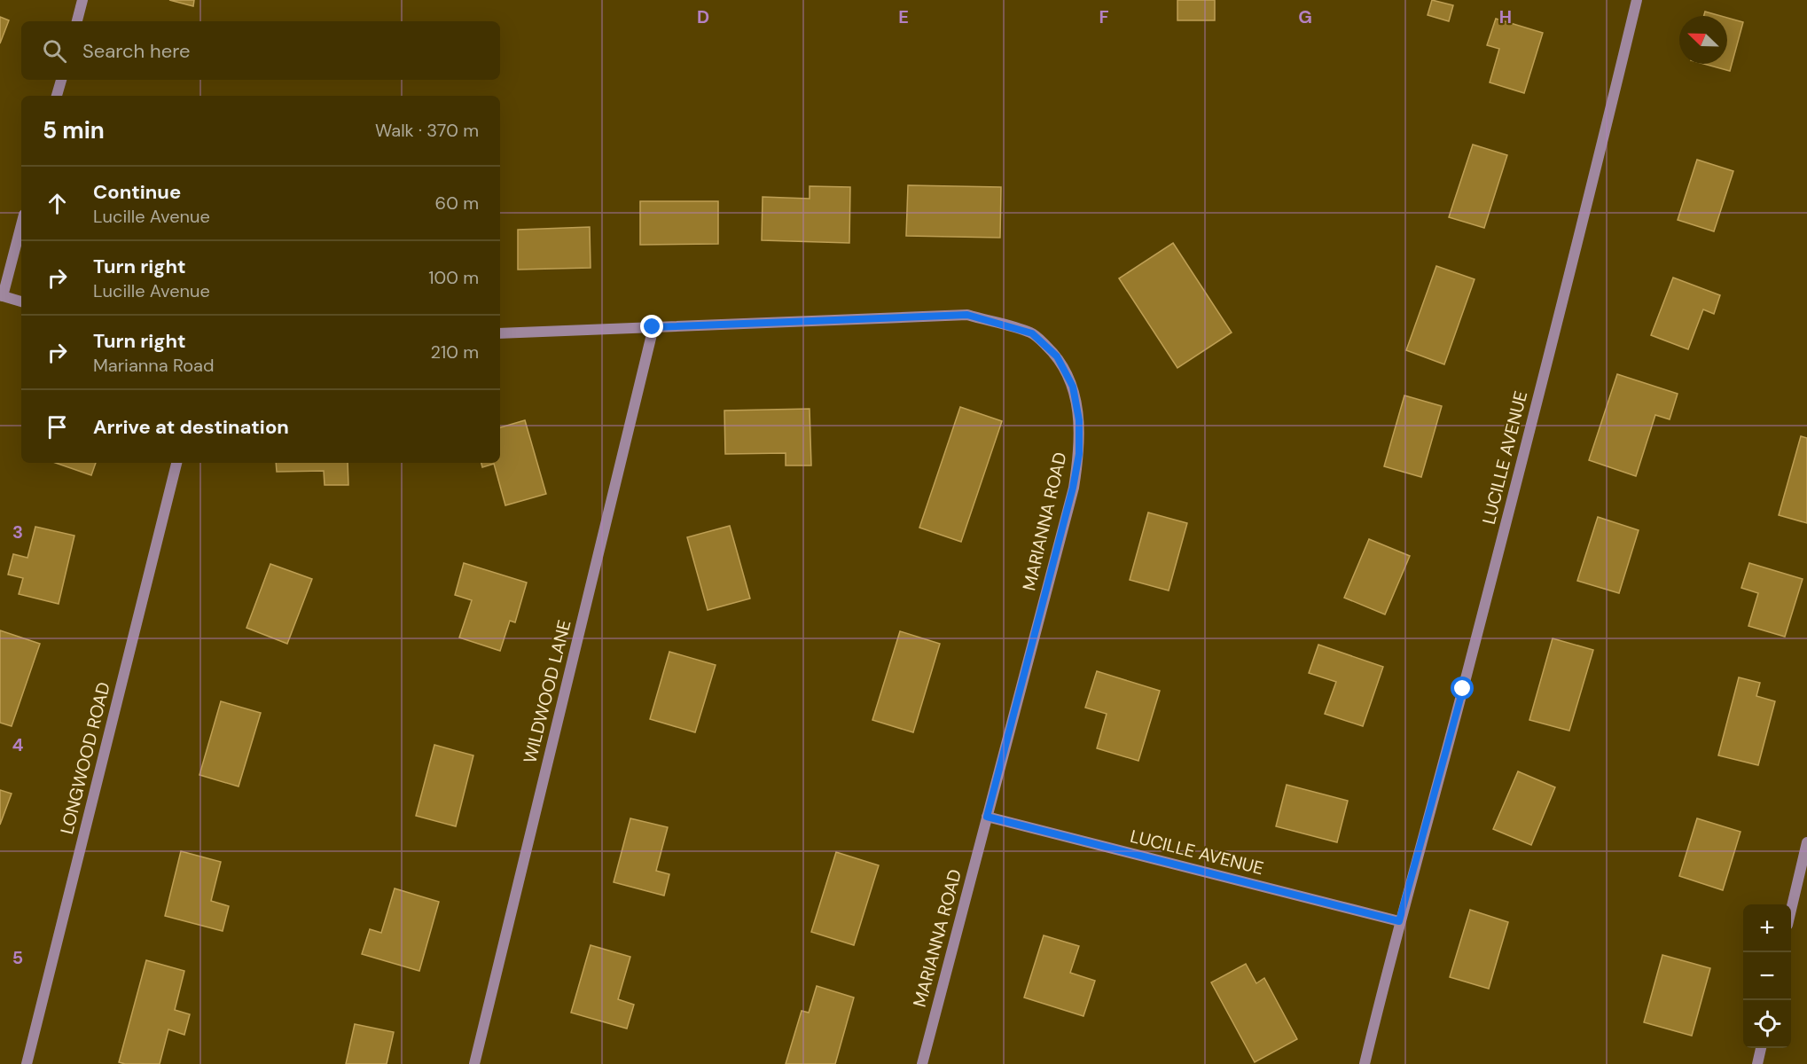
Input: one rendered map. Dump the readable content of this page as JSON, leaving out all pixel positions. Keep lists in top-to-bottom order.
{
  "streets": {
    "street": [
      "LUCILLE AVENUE",
      "MARIANNA ROAD",
      "WILDWOOD LANE",
      "LONGWOOD ROAD"
    ]
  },
  "crossings": [
    ["LUCILLE AVENUE", "MARIANNA ROAD"],
    ["MARIANNA ROAD", "WILDWOOD LANE"]
  ],
  "north": "top left",
  "page": {
    "search": "Search here",
    "heading": ["5 min", "Walk · 370 m"],
    "list": [
      ["Continue", "Lucille Avenue", "60 m"],
      ["Turn right", "Lucille Avenue", "100 m"],
      ["Turn right", "Marianna Road", "210 m"],
      "Arrive at destination"
    ],
    "map_buttons": ["+", "−"]
  },
  "grid": {
    "columns": [
      "D",
      "E",
      "F",
      "G",
      "H"
    ],
    "rows": ["3", "4", "5"]
  }
}
